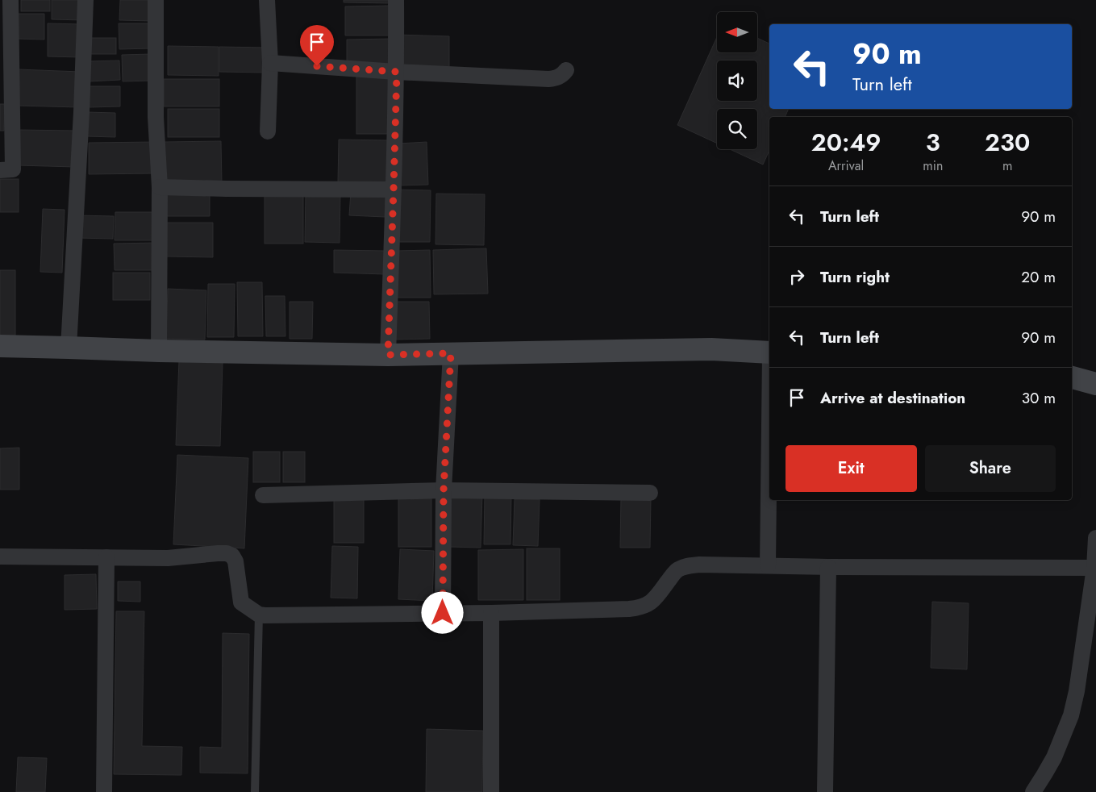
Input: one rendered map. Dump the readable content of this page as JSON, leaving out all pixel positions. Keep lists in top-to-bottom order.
{
  "north": "left",
  "page": {
    "turn": ["90 m", "Turn left"],
    "eta": [
      "20:49",
      "Arrival",
      "3",
      "min",
      "230",
      "m"
    ],
    "list": [
      {
        "name": "Turn left",
        "value": "90 m"
      },
      {
        "name": "Turn right",
        "value": "20 m"
      },
      {
        "name": "Turn left",
        "value": "90 m"
      },
      {
        "name": "Arrive at destination",
        "value": "30 m"
      }
    ],
    "buttons": ["Exit", "Share"]
  }
}
